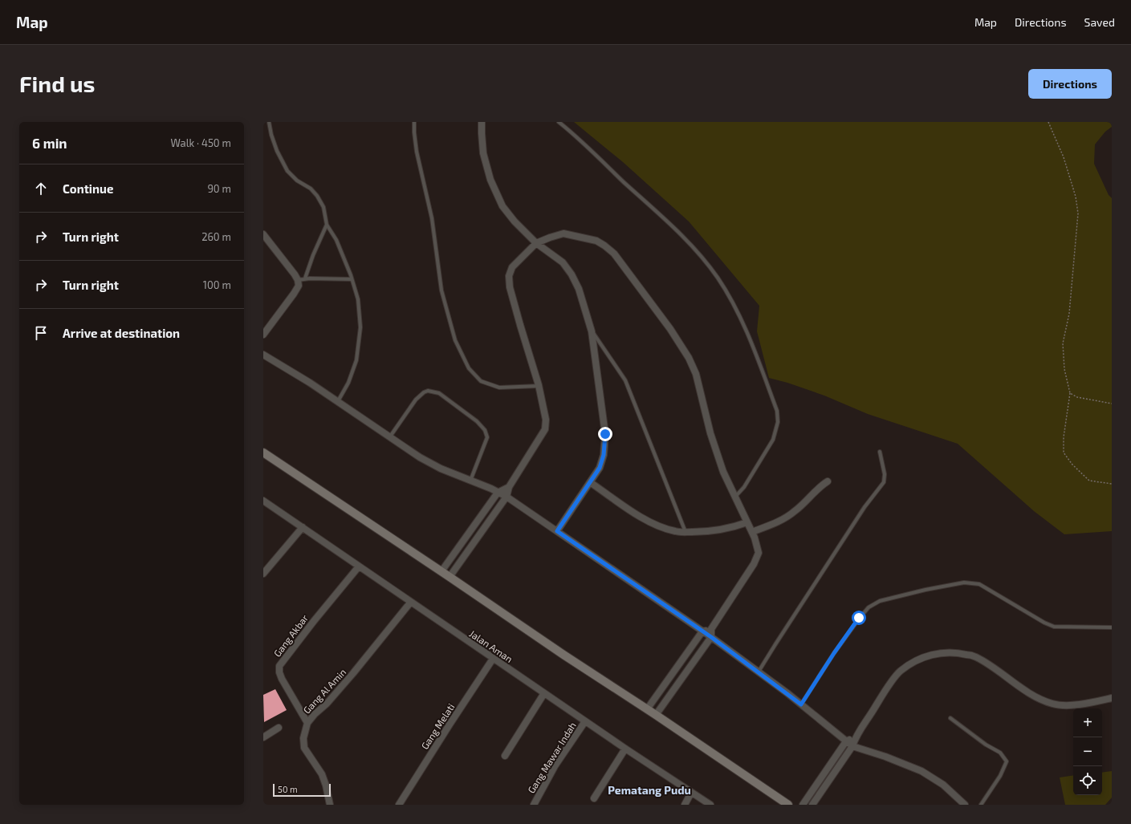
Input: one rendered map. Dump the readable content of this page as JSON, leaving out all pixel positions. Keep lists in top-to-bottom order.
{
  "streets": {
    "street": [
      "Gang Akbar",
      "Jalan Aman",
      "Gang Al Amin",
      "Gang Melati",
      "Gang Mawar Indah"
    ]
  },
  "crossings": [
    ["Gang Akbar", "Jalan Aman"],
    ["Gang Akbar", "Gang Al Amin"],
    ["Jalan Aman", "Gang Al Amin"],
    ["Jalan Aman", "Gang Melati"],
    ["Jalan Aman", "Gang Mawar Indah"]
  ],
  "districts": ["Pematang Pudu"],
  "scale_bar": "50 m",
  "page": {
    "header": "Map",
    "nav": ["Map", "Directions", "Saved"],
    "buttons": "Directions",
    "title": "Find us",
    "heading": ["6 min", "Walk · 450 m"],
    "list": [
      ["Continue", "90 m"],
      ["Turn right", "260 m"],
      ["Turn right", "100 m"],
      "Arrive at destination"
    ],
    "map_buttons": ["+", "−"],
    "scale": "50 m"
  }
}
